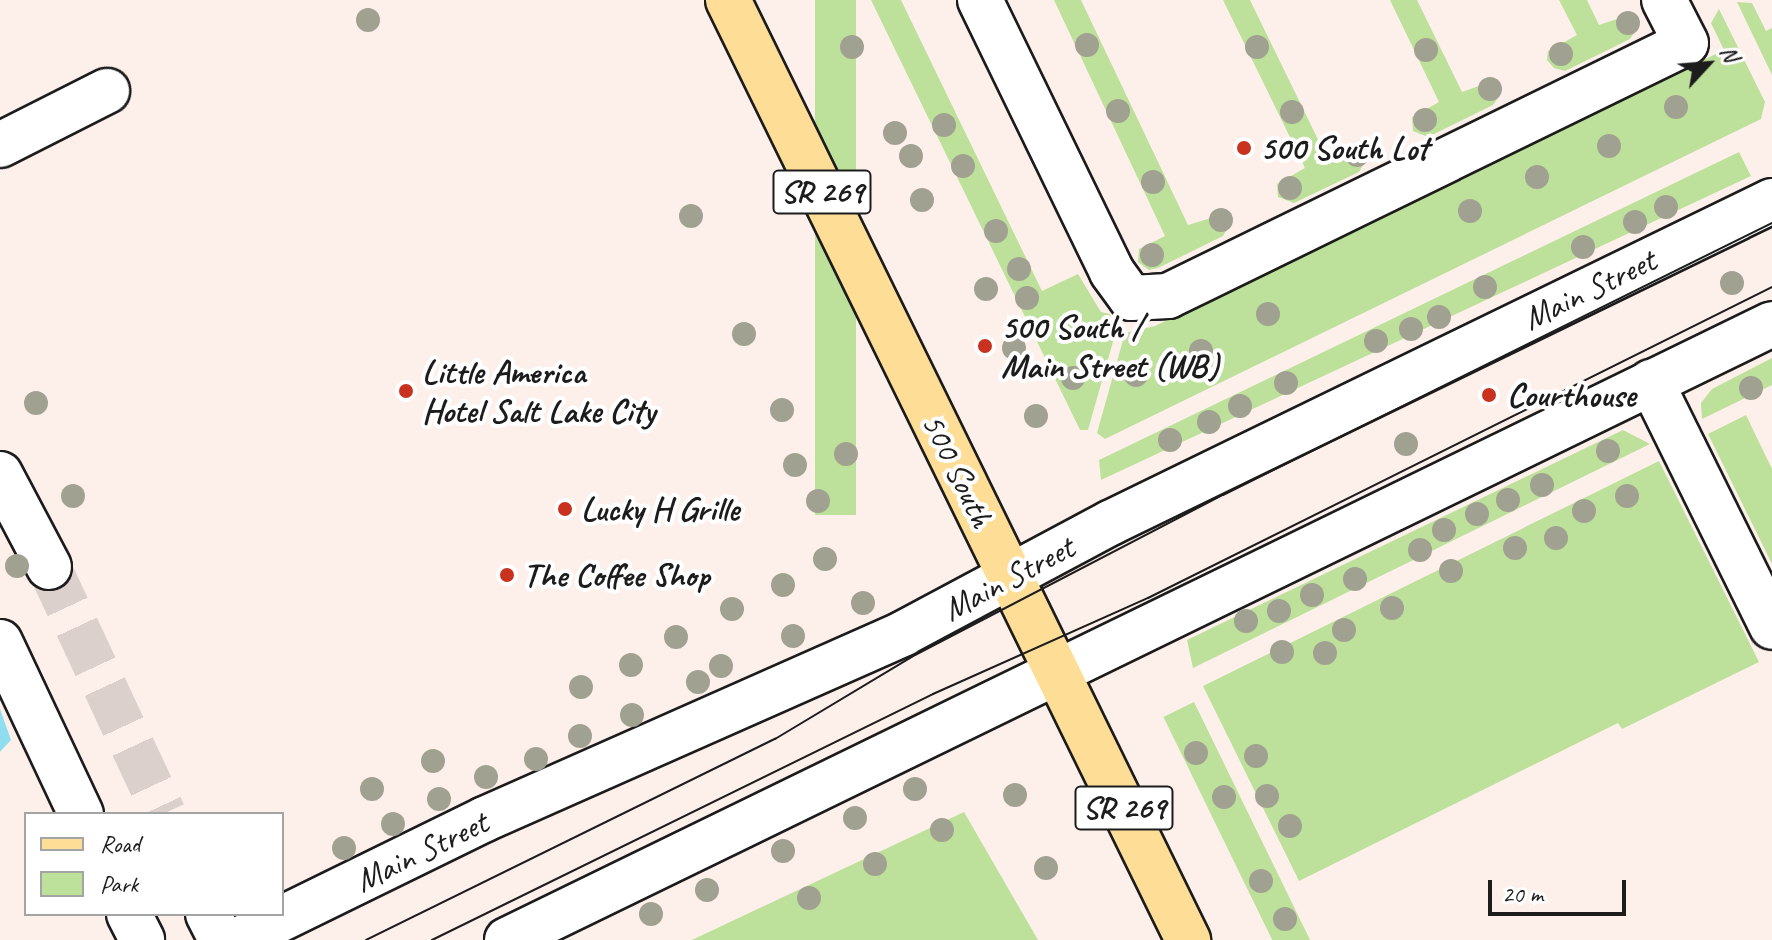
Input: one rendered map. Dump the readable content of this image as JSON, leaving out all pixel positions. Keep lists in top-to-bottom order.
{
  "streets": {
    "main road": ["SR 269", "500 South"],
    "street": ["Main Street"]
  },
  "crossings": [
    ["Main Street", "500 South"]
  ],
  "places": [
    "500 South Lot",
    "500 South / Main Street (WB)",
    "Little America Hotel Salt Lake City",
    "Courthouse",
    "Lucky H Grille",
    "The Coffee Shop"
  ],
  "legend": ["Road", "Park"],
  "scale_bar": "20 m",
  "north": "top right"
}
